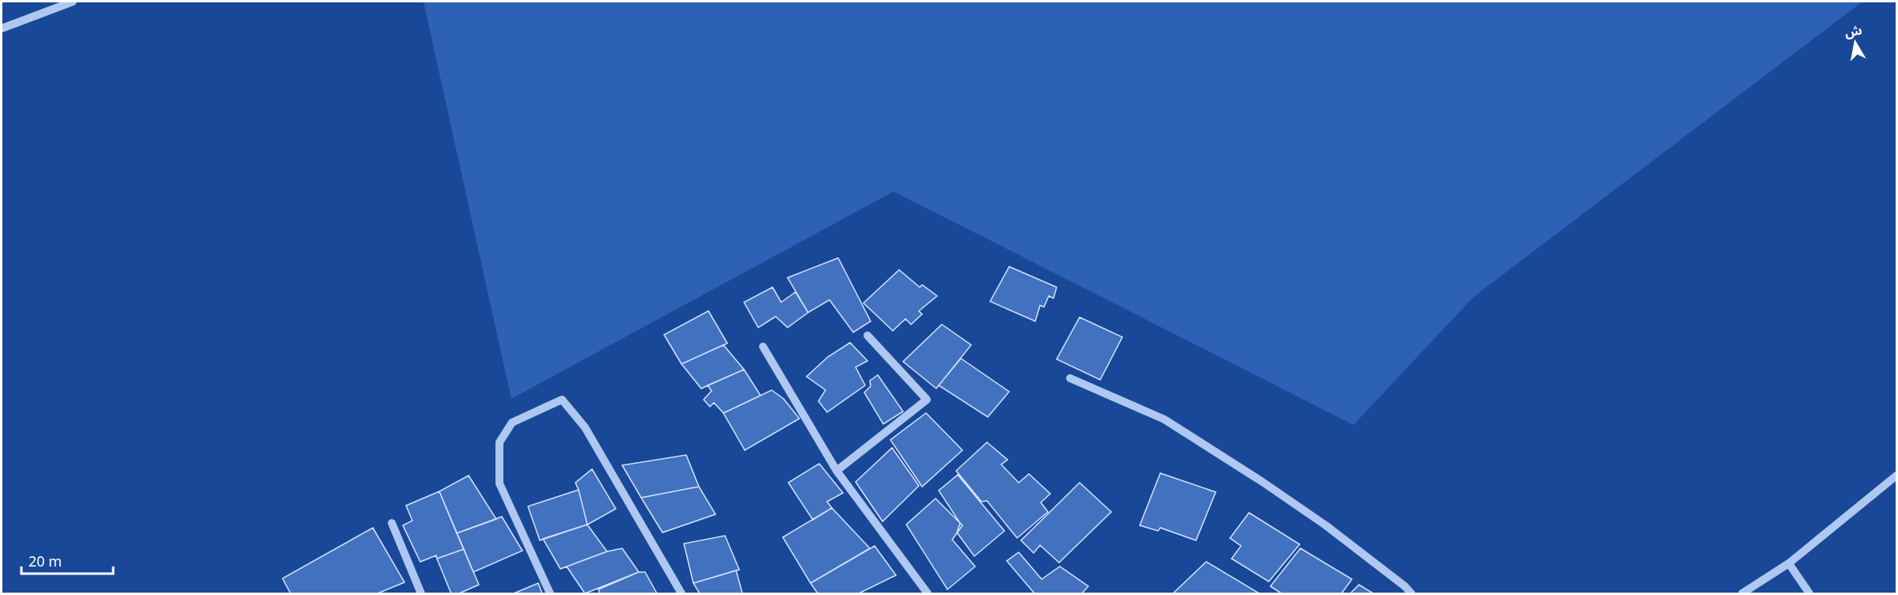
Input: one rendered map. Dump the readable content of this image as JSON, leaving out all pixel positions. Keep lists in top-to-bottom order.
{
  "scale_bar": "20 m",
  "north": "top"
}
